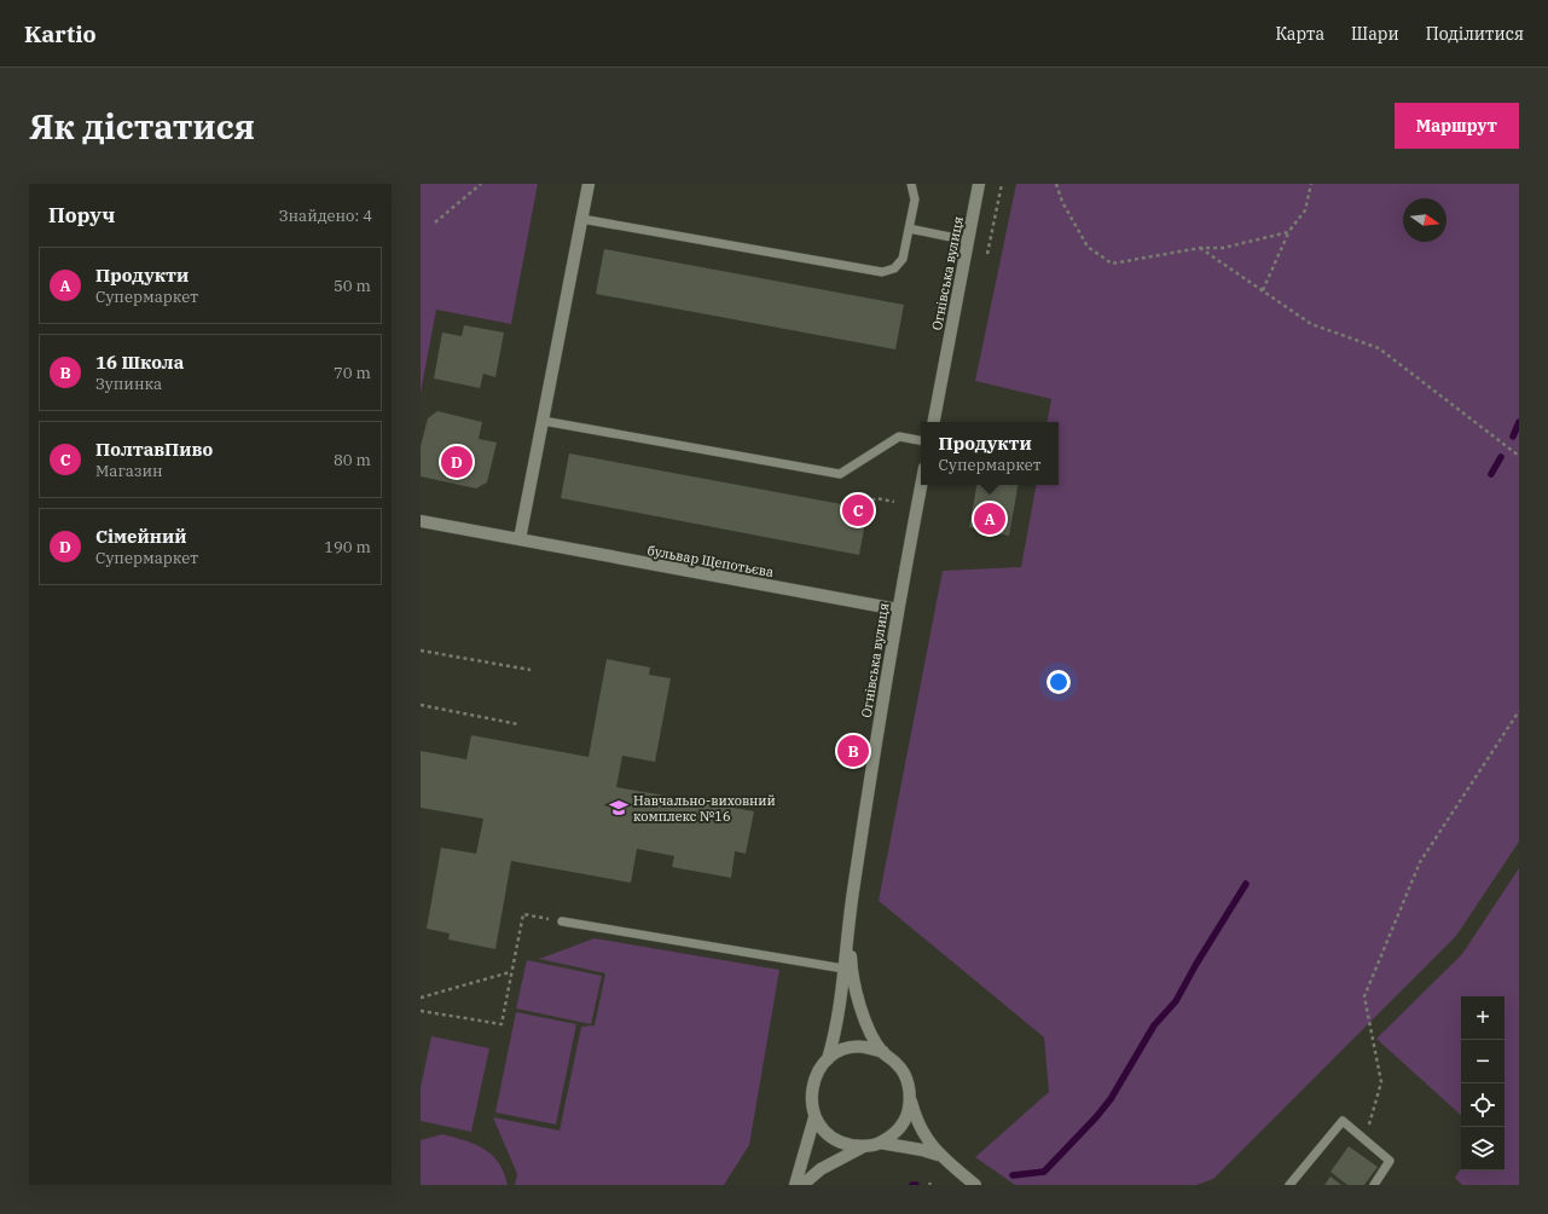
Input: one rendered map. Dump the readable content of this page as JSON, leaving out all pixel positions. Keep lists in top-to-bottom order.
{
  "streets": {
    "street": ["Огнівська вулиця", "бульвар Щепотьєва"]
  },
  "crossings": [
    ["Огнівська вулиця", "бульвар Щепотьєва"]
  ],
  "places": {
    "school or university": ["Навчально-виховний комплекс №16"]
  },
  "north": "right",
  "page": {
    "header": "Kartio",
    "nav": ["Карта", "Шари", "Поділитися"],
    "buttons": "Маршрут",
    "title": "Як дістатися",
    "heading": ["Поруч", "Знайдено: 4"],
    "list": [
      {
        "mark": "A",
        "name": "Продукти",
        "note": "Супермаркет",
        "value": "50 m"
      },
      {
        "mark": "B",
        "name": "16 Школа",
        "note": "Зупинка",
        "value": "70 m"
      },
      {
        "mark": "C",
        "name": "ПолтавПиво",
        "note": "Магазин",
        "value": "80 m"
      },
      {
        "mark": "D",
        "name": "Сімейний",
        "note": "Супермаркет",
        "value": "190 m"
      }
    ],
    "popup": ["Продукти", "Супермаркет"],
    "pins": [
      "D",
      "C",
      "A",
      "B"
    ],
    "map_buttons": ["+", "−"]
  }
}
